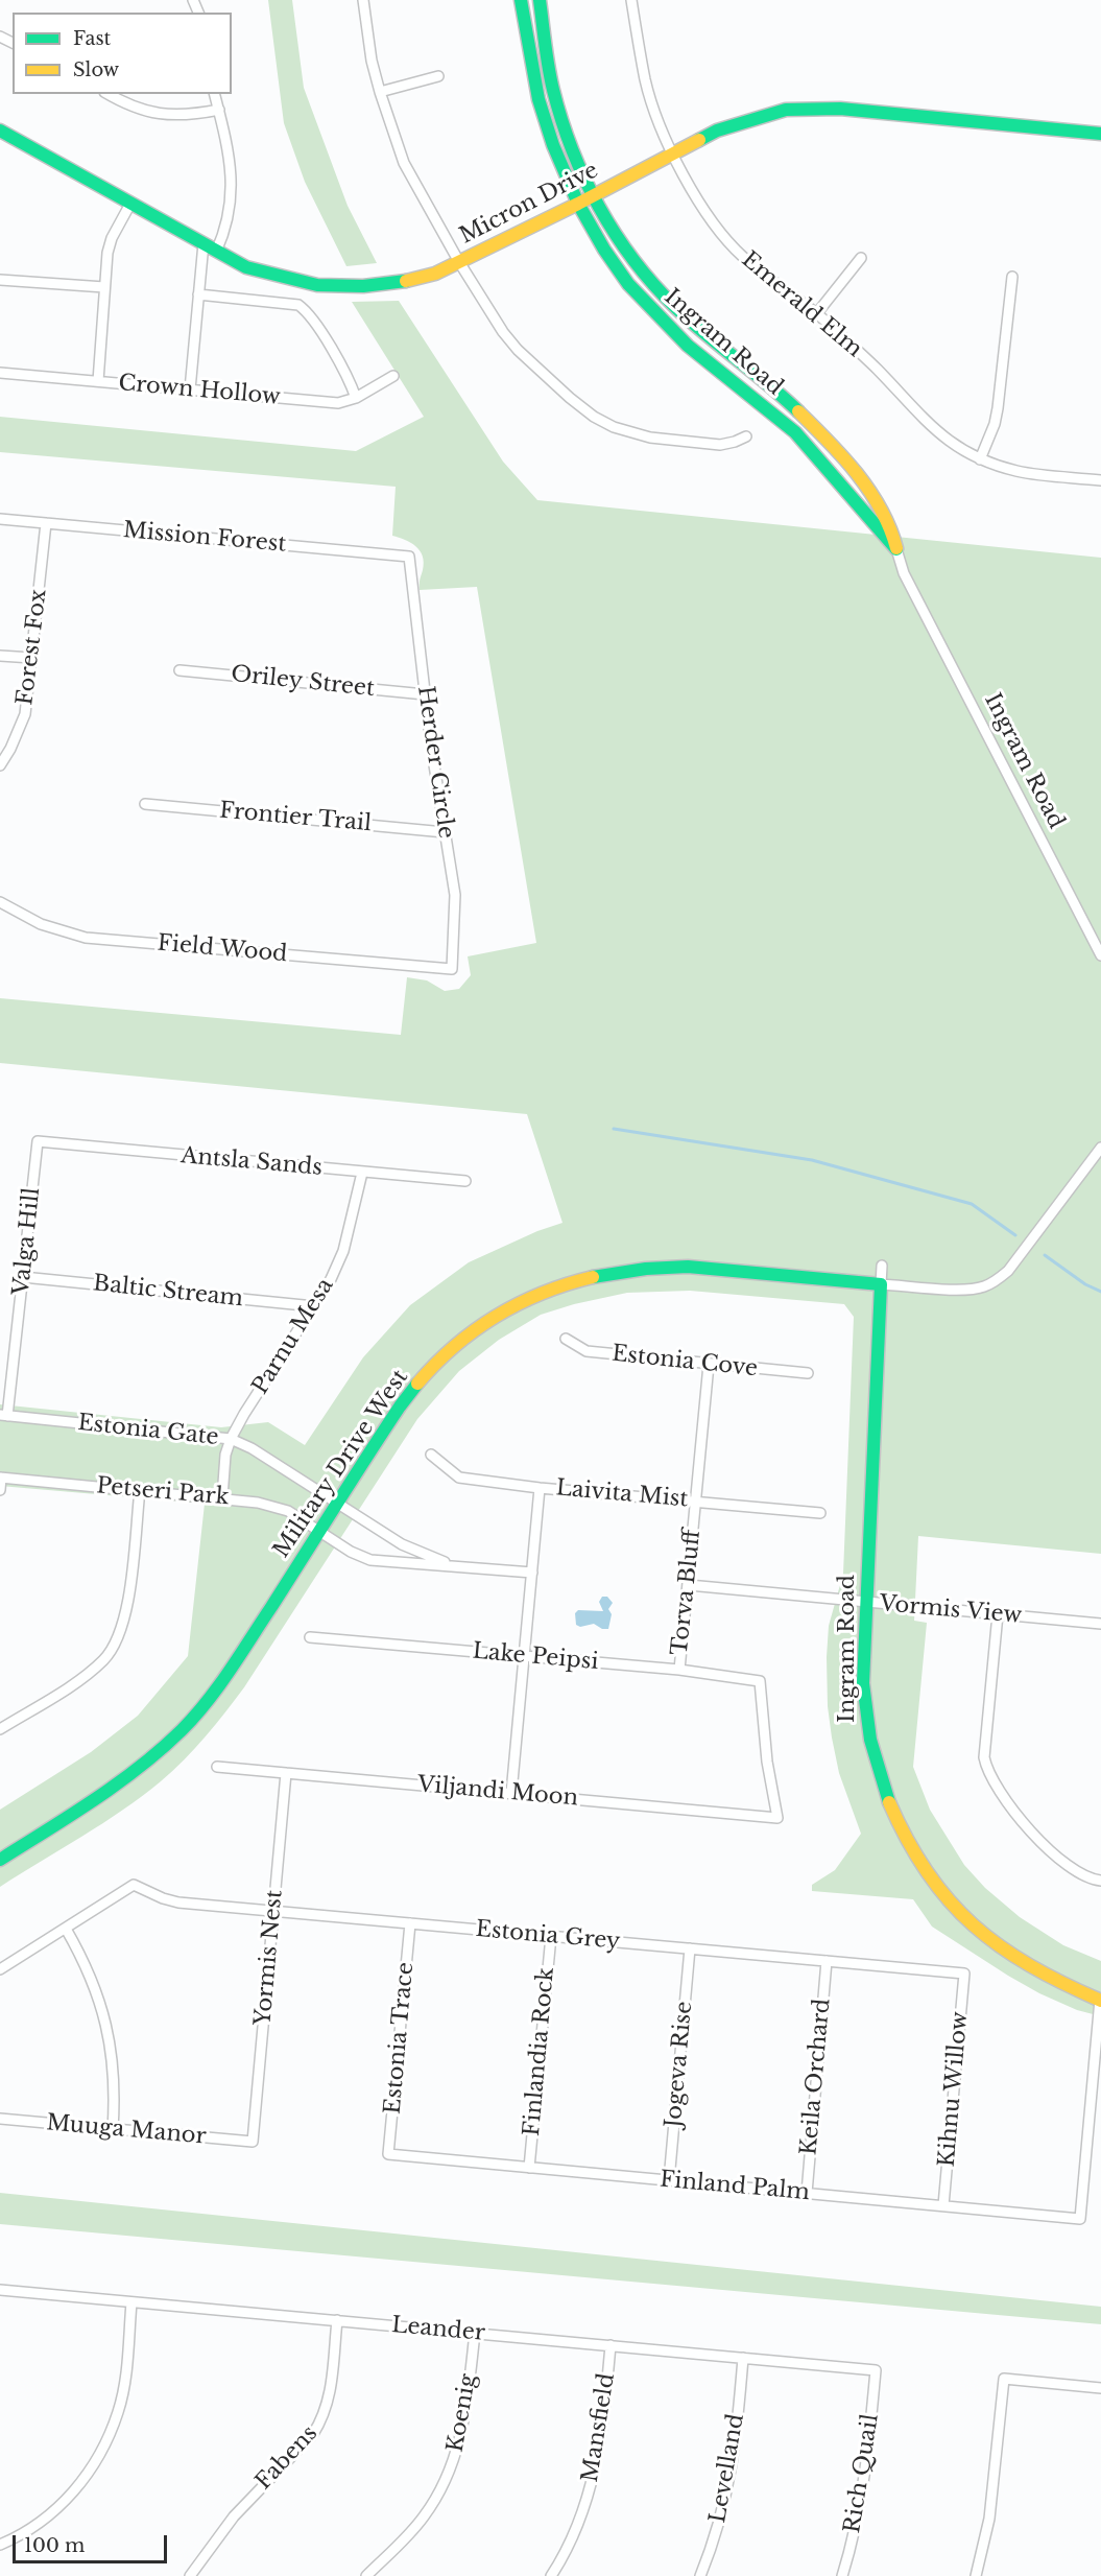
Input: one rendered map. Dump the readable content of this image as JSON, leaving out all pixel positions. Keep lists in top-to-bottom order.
{
  "streets": {
    "street": [
      "Micron Drive",
      "Emerald Elm",
      "Ingram Road",
      "Crown Hollow",
      "Mission Forest",
      "Forest Fox",
      "Oriley Street",
      "Herder Circle",
      "Frontier Trail",
      "Field Wood",
      "Antsla Sands",
      "Valga Hill",
      "Baltic Stream",
      "Parnu Mesa",
      "Estonia Cove",
      "Estonia Gate",
      "Military Drive West",
      "Petseri Park",
      "Laivita Mist",
      "Torva Bluff",
      "Vormis View",
      "Lake Peipsi",
      "Viljandi Moon",
      "Estonia Grey",
      "Yormis Nest",
      "Estonia Trace",
      "Finlandia Rock",
      "Jogeva Rise",
      "Keila Orchard",
      "Kihnu Willow",
      "Muuga Manor",
      "Finland Palm",
      "Leander",
      "Koenig",
      "Mansfield",
      "Fabens",
      "Levelland",
      "Rich Quail"
    ]
  },
  "crossings": [
    ["Micron Drive", "Emerald Elm"],
    ["Micron Drive", "Ingram Road"],
    ["Ingram Road", "Military Drive West"],
    ["Ingram Road", "Vormis View"],
    ["Ingram Road", "Finland Palm"],
    ["Mission Forest", "Forest Fox"],
    ["Mission Forest", "Herder Circle"],
    ["Oriley Street", "Herder Circle"],
    ["Herder Circle", "Frontier Trail"],
    ["Herder Circle", "Field Wood"],
    ["Antsla Sands", "Valga Hill"],
    ["Antsla Sands", "Parnu Mesa"],
    ["Valga Hill", "Baltic Stream"],
    ["Valga Hill", "Estonia Gate"],
    ["Baltic Stream", "Parnu Mesa"],
    ["Parnu Mesa", "Estonia Gate"],
    ["Parnu Mesa", "Petseri Park"],
    ["Estonia Cove", "Torva Bluff"],
    ["Estonia Gate", "Military Drive West"],
    ["Estonia Gate", "Petseri Park"],
    ["Military Drive West", "Petseri Park"],
    ["Laivita Mist", "Torva Bluff"],
    ["Torva Bluff", "Vormis View"],
    ["Torva Bluff", "Lake Peipsi"],
    ["Lake Peipsi", "Viljandi Moon"],
    ["Viljandi Moon", "Yormis Nest"],
    ["Estonia Grey", "Yormis Nest"],
    ["Estonia Grey", "Estonia Trace"],
    ["Estonia Grey", "Finlandia Rock"],
    ["Estonia Grey", "Jogeva Rise"],
    ["Estonia Grey", "Keila Orchard"],
    ["Estonia Grey", "Kihnu Willow"],
    ["Yormis Nest", "Muuga Manor"],
    ["Estonia Trace", "Finland Palm"],
    ["Finlandia Rock", "Finland Palm"],
    ["Jogeva Rise", "Finland Palm"],
    ["Keila Orchard", "Finland Palm"],
    ["Kihnu Willow", "Finland Palm"],
    ["Leander", "Koenig"],
    ["Leander", "Mansfield"],
    ["Leander", "Fabens"],
    ["Leander", "Levelland"],
    ["Leander", "Rich Quail"]
  ],
  "legend": ["Fast", "Slow"],
  "scale_bar": "100 m"
}
